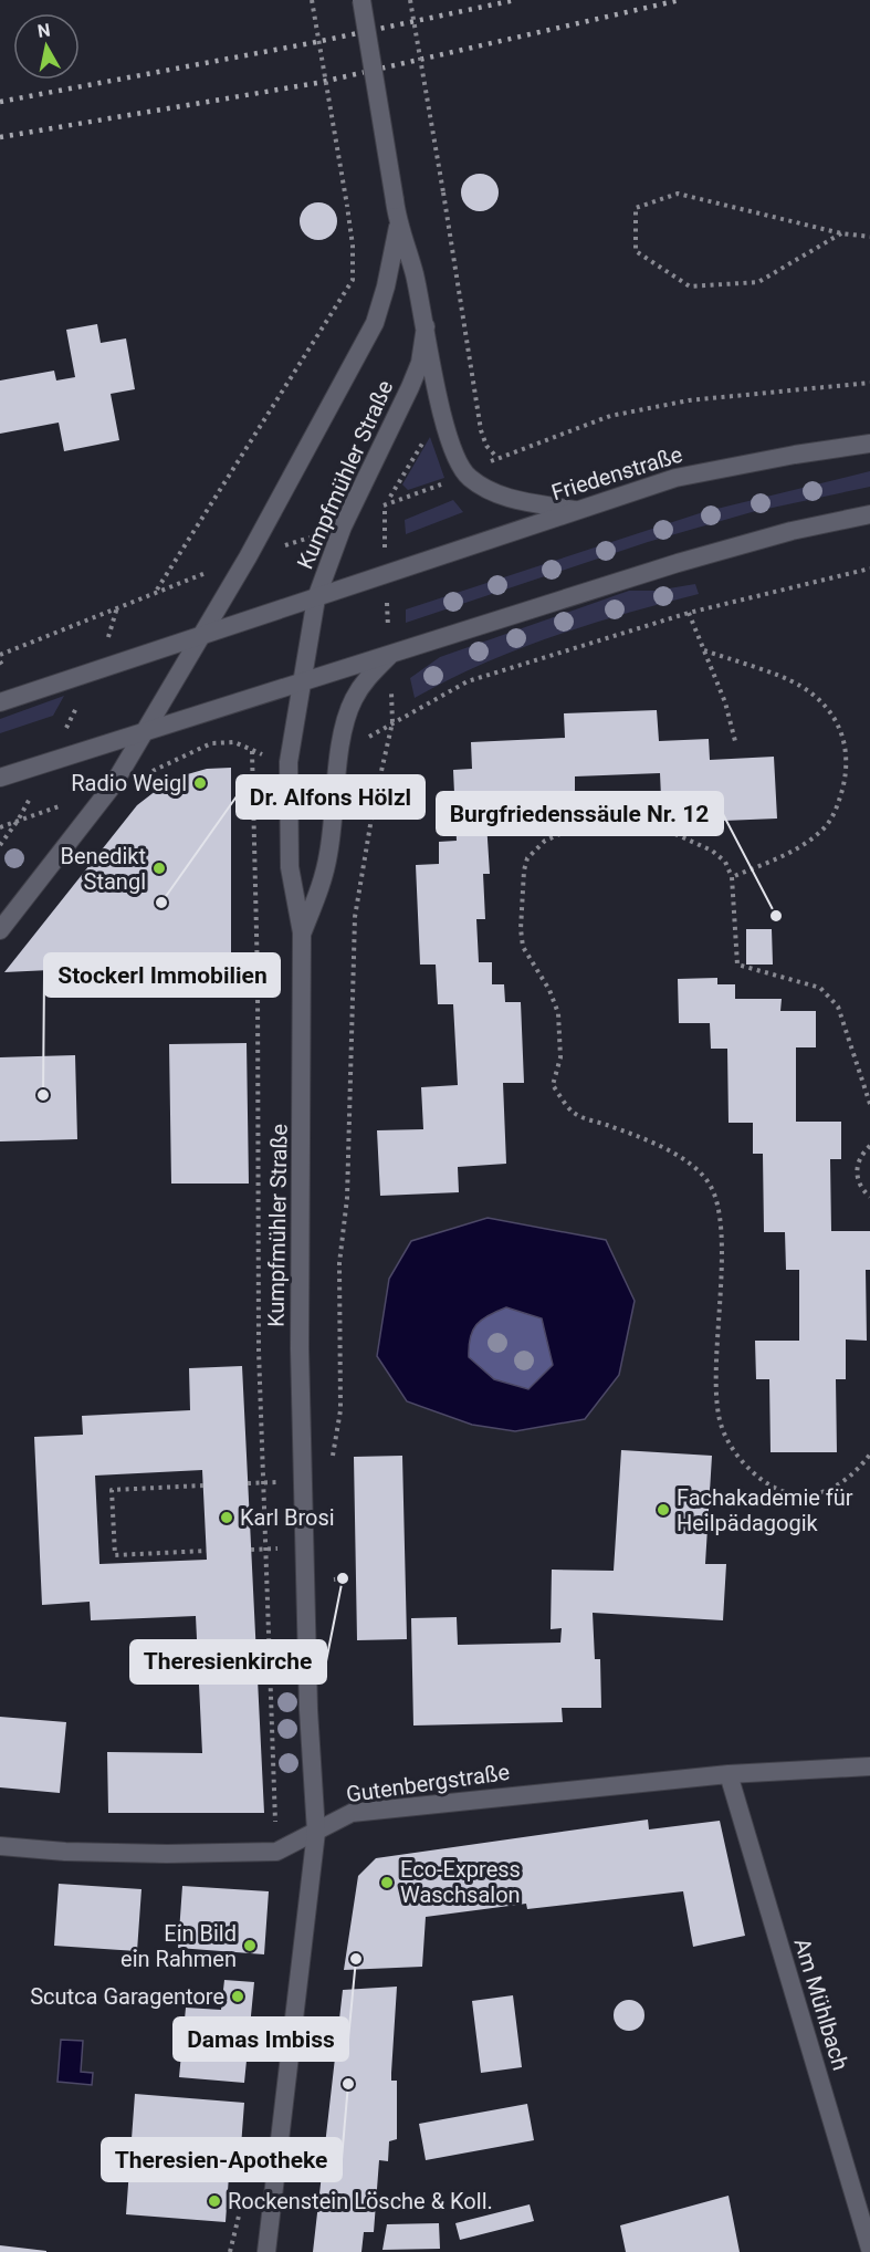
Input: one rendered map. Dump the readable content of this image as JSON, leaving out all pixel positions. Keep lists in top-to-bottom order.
{
  "streets": {
    "street": [
      "Friedenstraße",
      "Kumpfmühler Straße",
      "Gutenbergstraße",
      "Am Mühlbach"
    ]
  },
  "crossings": [
    ["Friedenstraße", "Kumpfmühler Straße"],
    ["Kumpfmühler Straße", "Gutenbergstraße"],
    ["Gutenbergstraße", "Am Mühlbach"]
  ],
  "places": [
    "Radio Weigl",
    "Benedikt Stangl",
    "Dr. Alfons Hölzl",
    "Burgfriedenssäule Nr. 12",
    "Stockerl Immobilien",
    "Fachakademie für Heilpädagogik",
    "Karl Brosi",
    "Theresienkirche",
    "Eco-Express Waschsalon",
    "Ein Bild ein Rahmen",
    "Damas Imbiss",
    "Scutca Garagentore",
    "Theresien-Apotheke",
    "Rockenstein Lösche & Koll."
  ],
  "north": "top"
}
